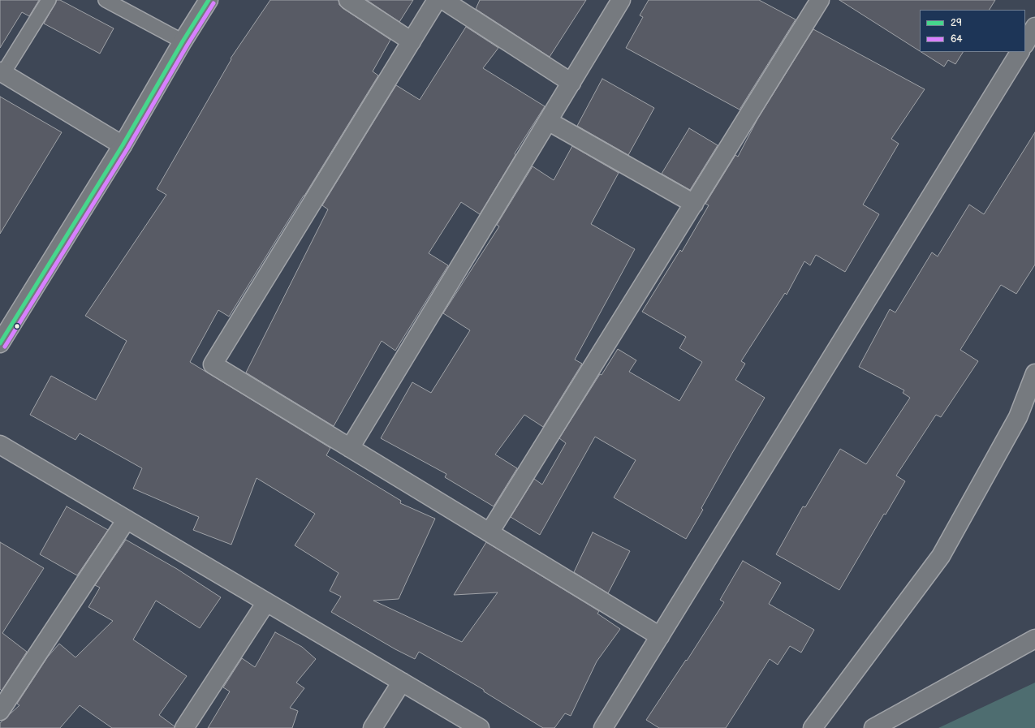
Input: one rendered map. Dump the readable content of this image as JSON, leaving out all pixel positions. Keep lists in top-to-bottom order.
{
  "lines": ["transit line 29", "transit line 64"],
  "legend": ["29", "64"]
}
